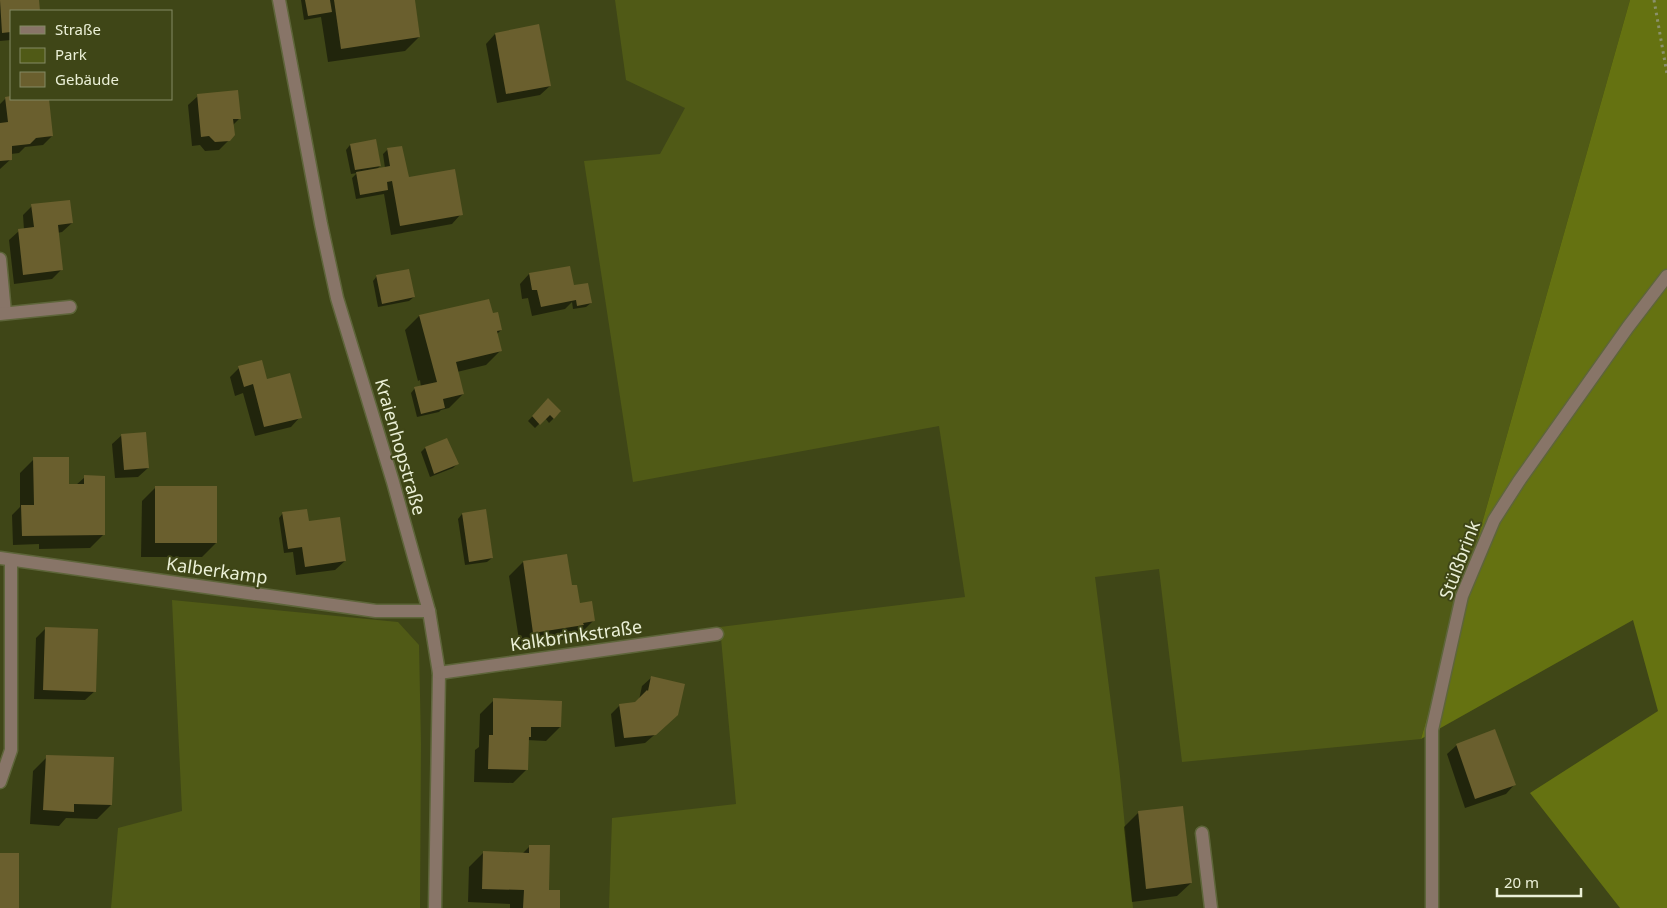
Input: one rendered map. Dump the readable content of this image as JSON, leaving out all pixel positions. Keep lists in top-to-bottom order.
{
  "streets": {
    "street": [
      "Kraienhopstraße",
      "Stüßbrink",
      "Kalberkamp",
      "Kalkbrinkstraße"
    ]
  },
  "crossings": [
    ["Kraienhopstraße", "Kalberkamp"],
    ["Kraienhopstraße", "Kalkbrinkstraße"]
  ],
  "legend": ["Straße", "Park", "Gebäude"],
  "scale_bar": "20 m"
}
